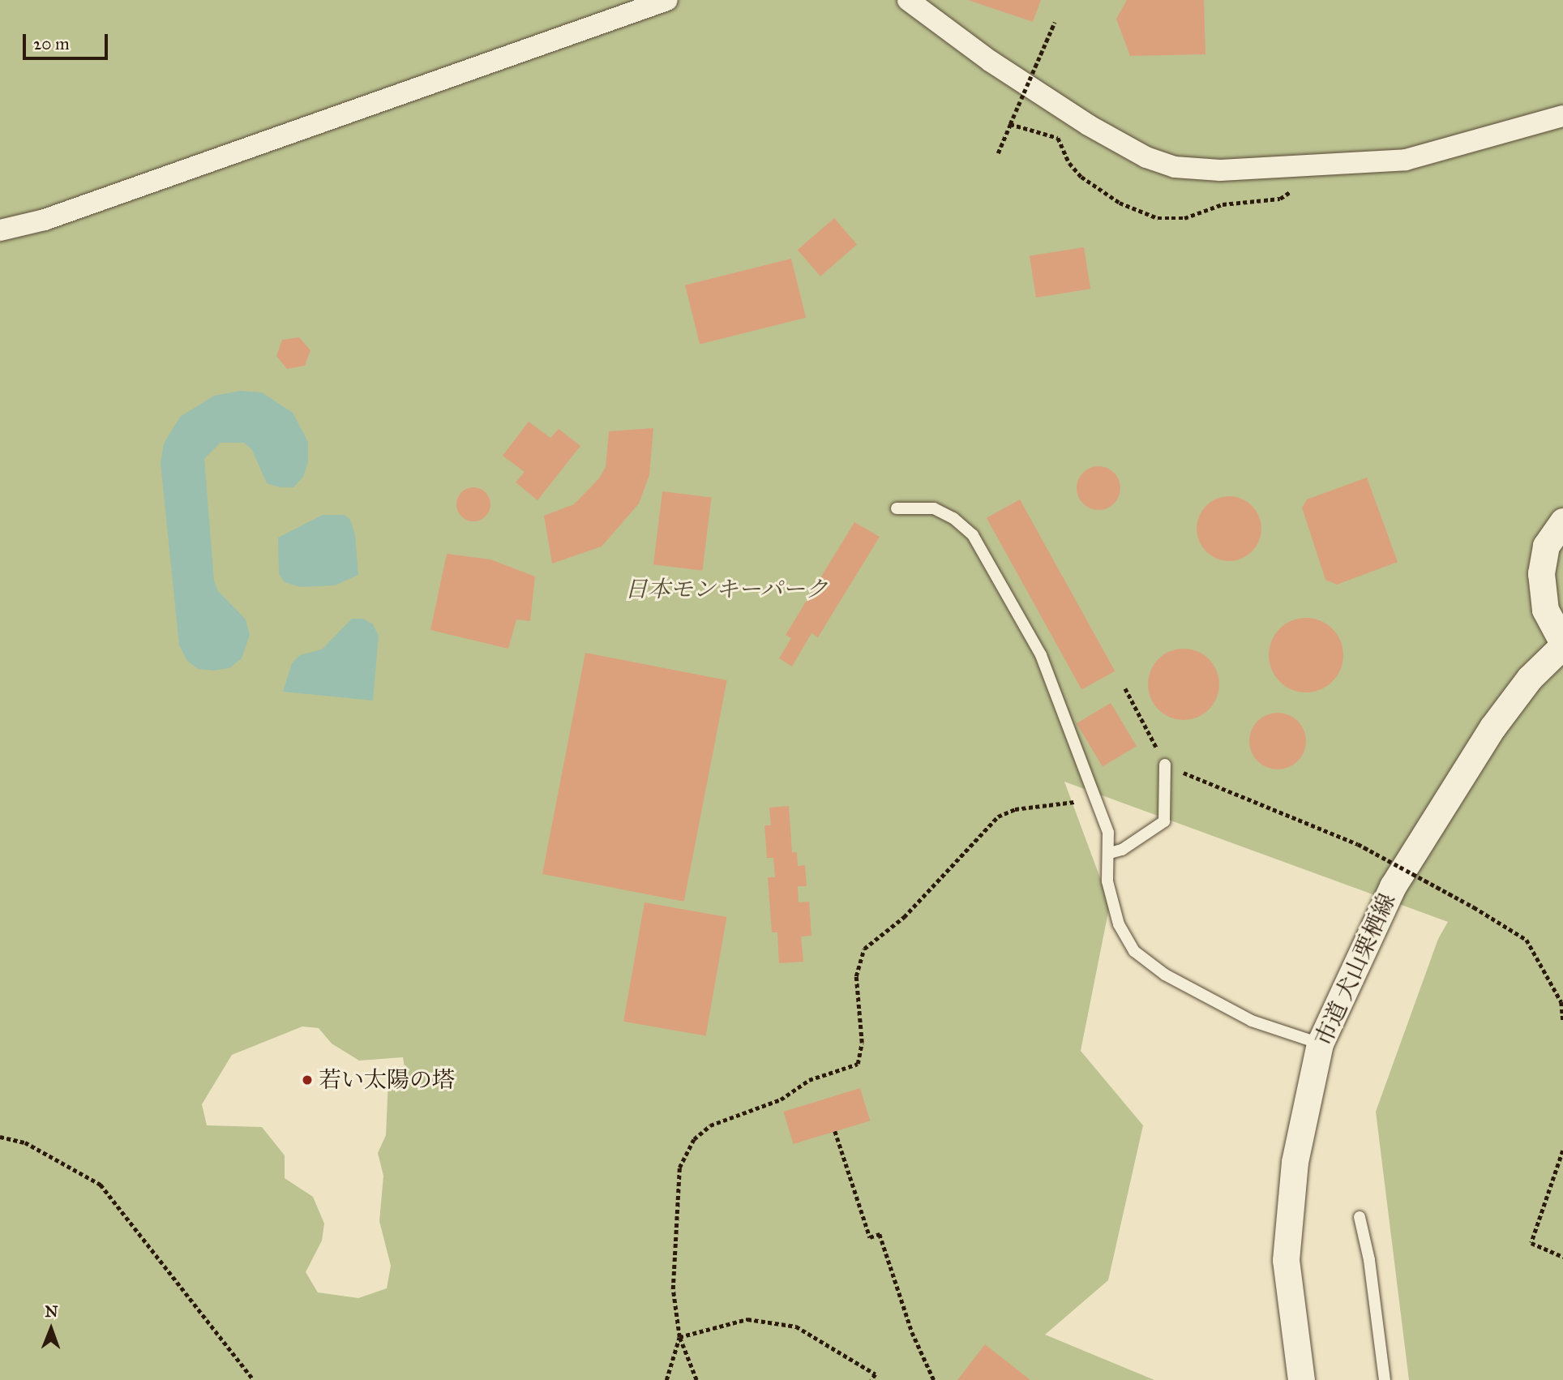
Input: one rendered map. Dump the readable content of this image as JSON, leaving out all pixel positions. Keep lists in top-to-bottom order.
{
  "streets": {
    "street": ["市道 犬山栗栖線"]
  },
  "parks": ["日本モンキーパーク"],
  "places": ["若い太陽の塔"],
  "scale_bar": "20 m",
  "north": "top"
}
